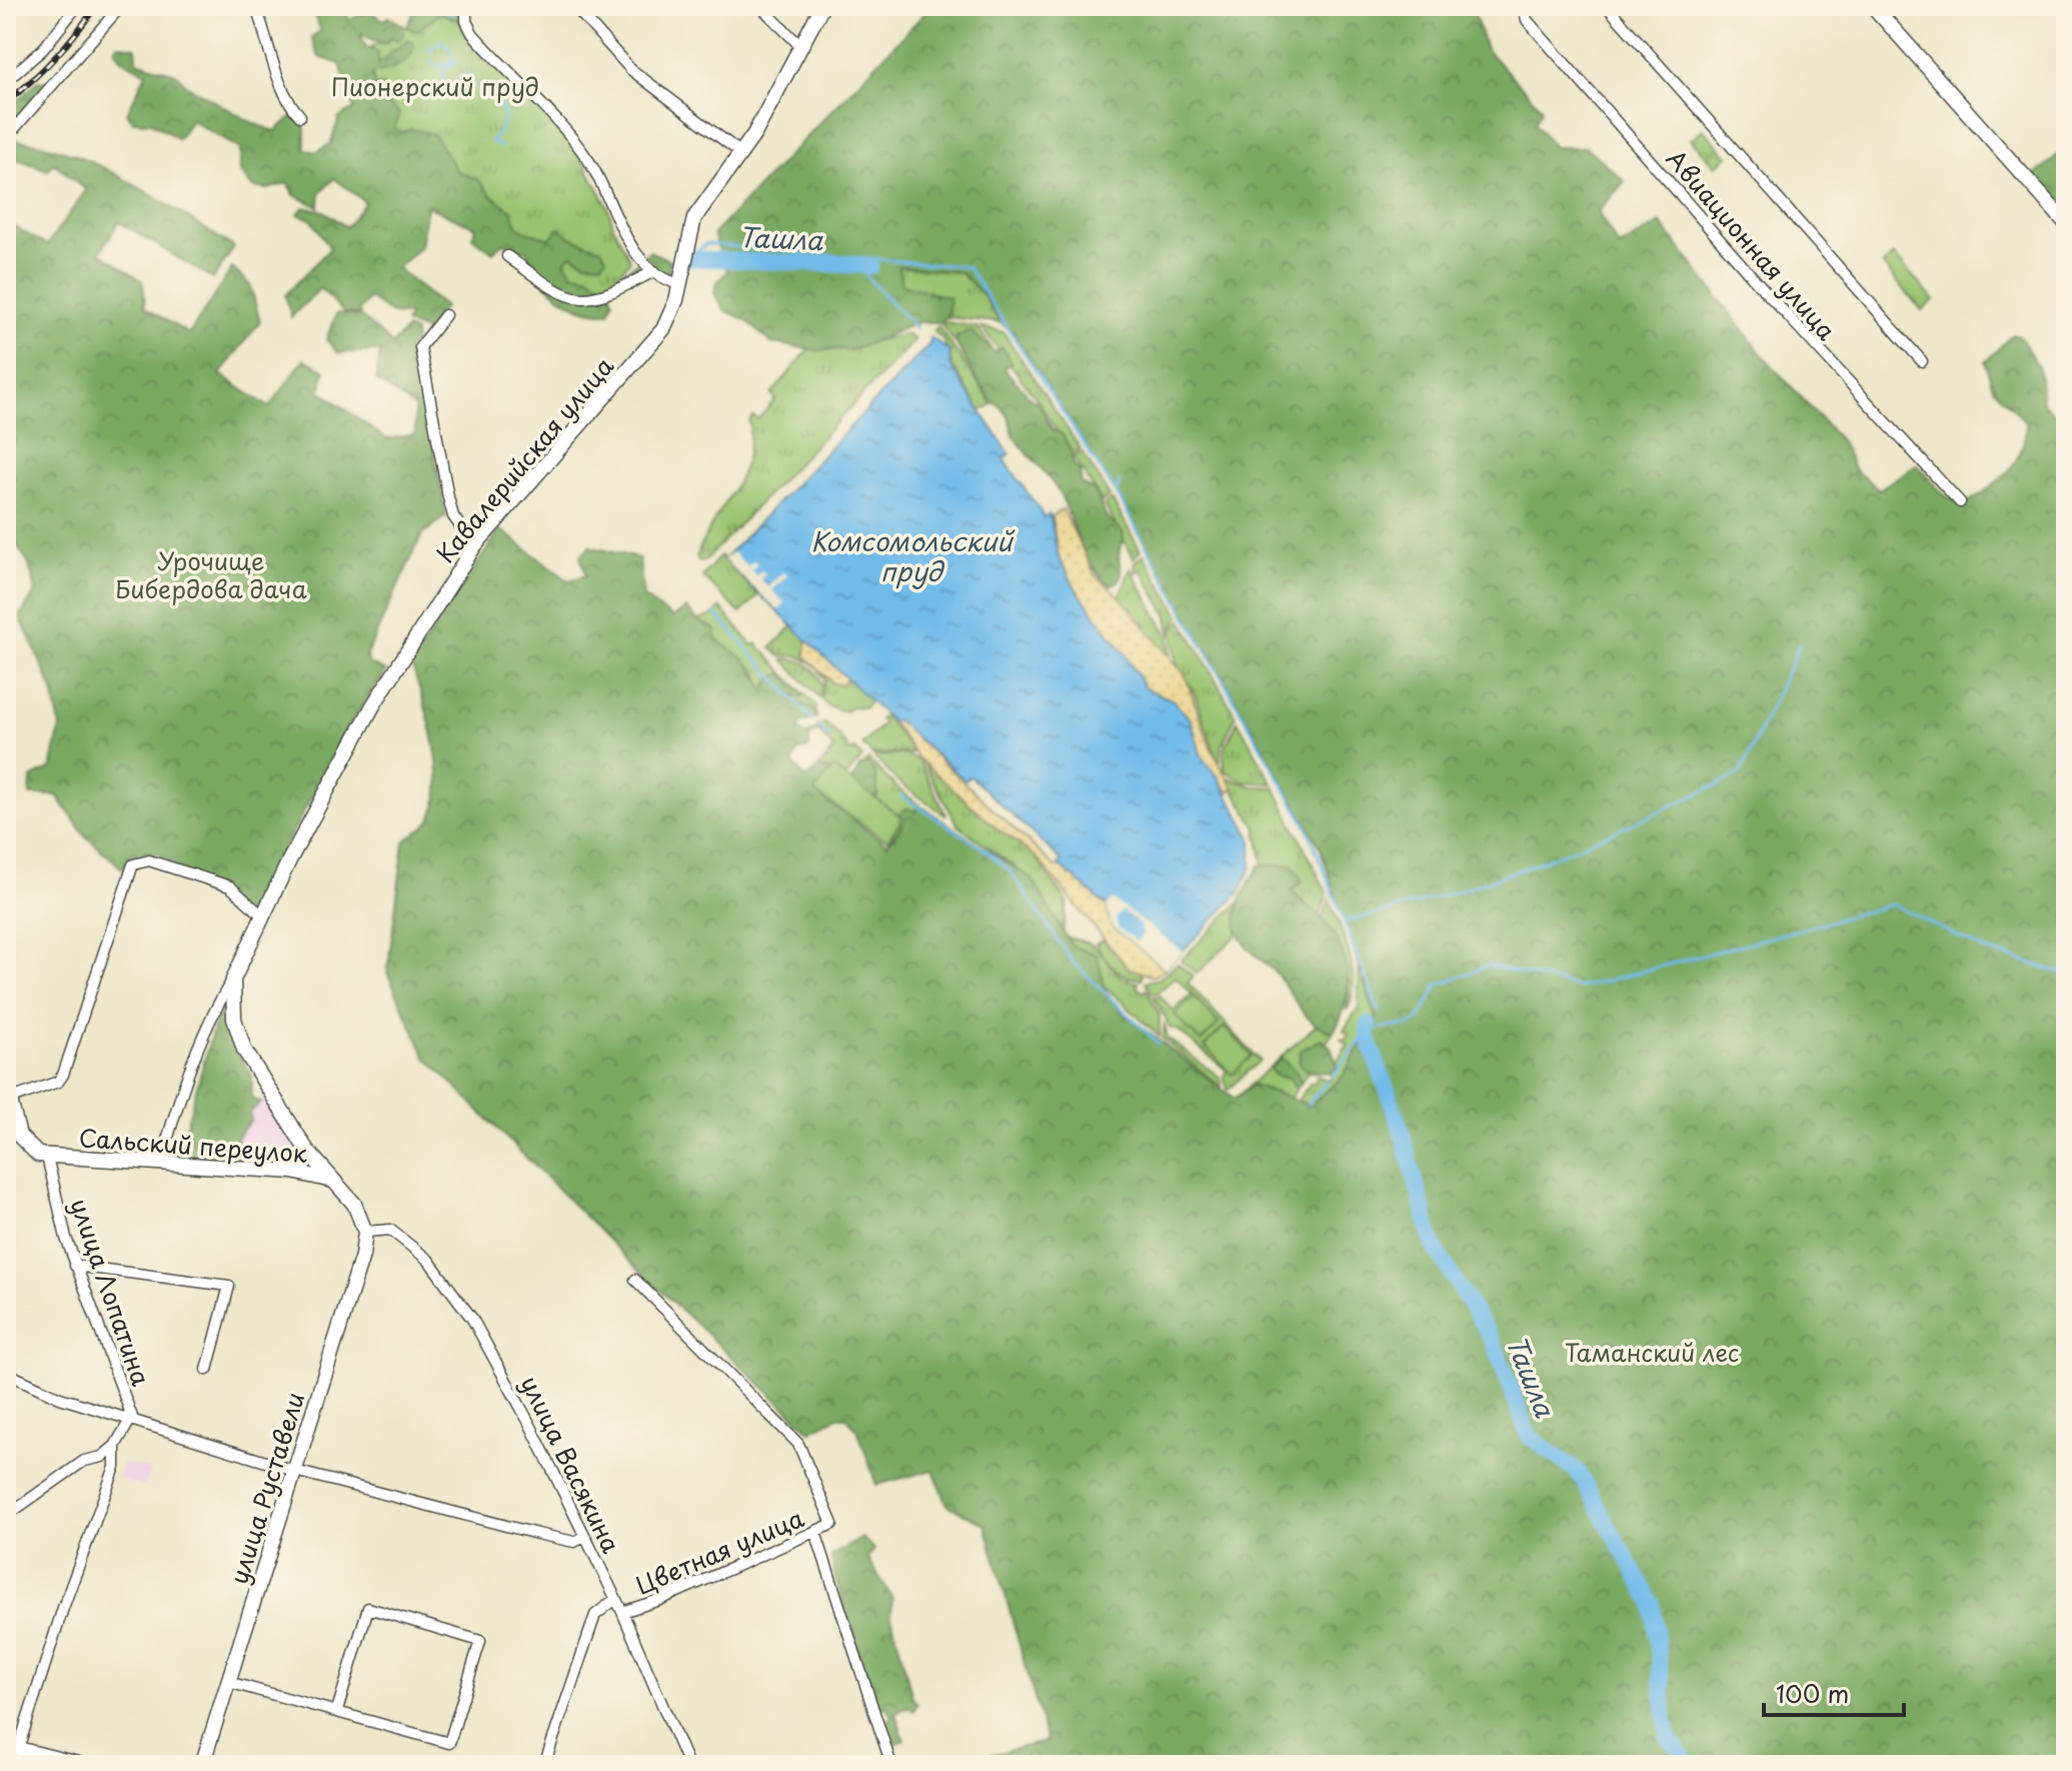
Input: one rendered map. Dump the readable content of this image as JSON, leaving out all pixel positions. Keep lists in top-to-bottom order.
{
  "streets": {
    "street": [
      "Авиационная улица",
      "Кавалерийская улица",
      "Сальский переулок",
      "улица Лопатина",
      "улица Васякина",
      "улица Руставели",
      "Цветная улица"
    ]
  },
  "crossings": [
    ["Кавалерийская улица", "Сальский переулок"],
    ["Сальский переулок", "улица Лопатина"],
    ["улица Васякина", "улица Руставели"],
    ["улица Васякина", "Цветная улица"]
  ],
  "water": ["Ташла", "Комсомольский пруд"],
  "parks": ["Пионерский пруд", "Урочище Бибердова дача", "Таманский лес"],
  "scale_bar": "100 m"
}
